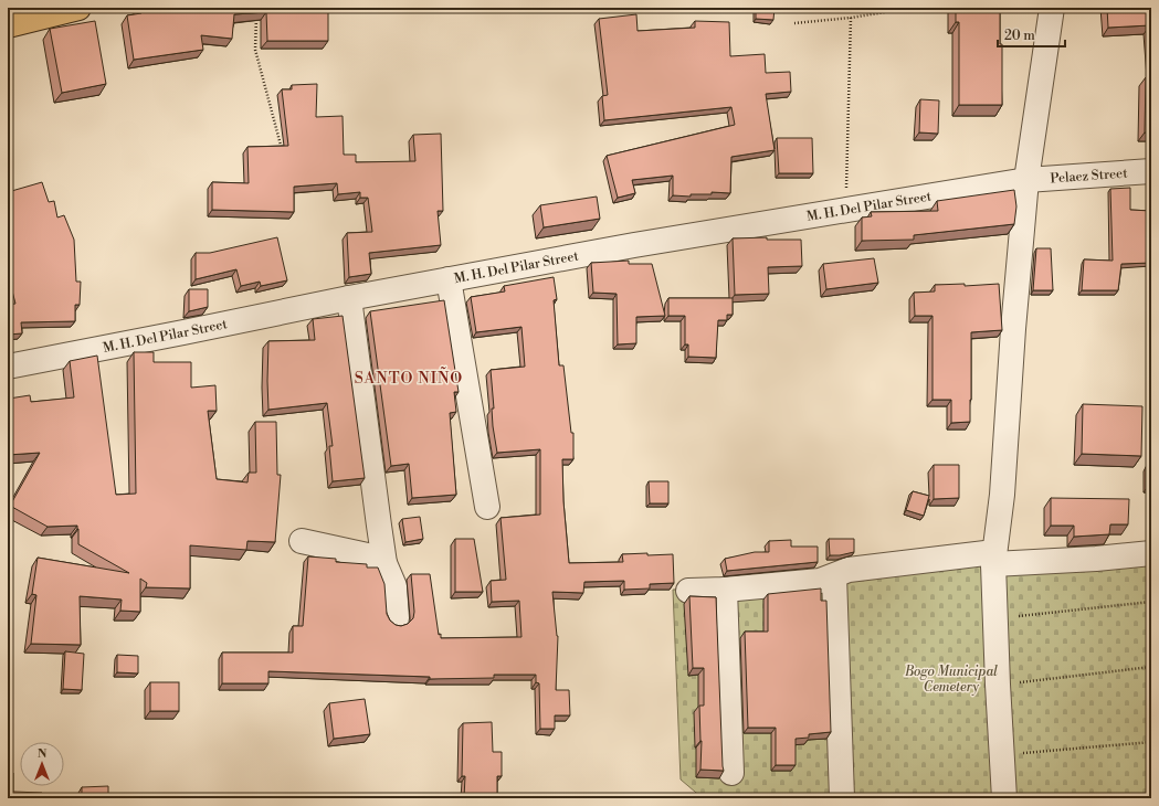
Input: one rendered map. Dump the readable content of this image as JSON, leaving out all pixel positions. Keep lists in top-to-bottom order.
{
  "streets": {
    "street": ["Pelaez Street", "M. H. Del Pilar Street"]
  },
  "crossings": [
    ["Pelaez Street", "M. H. Del Pilar Street"]
  ],
  "districts": ["SANTO NIÑO"],
  "parks": ["Bogo Municipal Cemetery"],
  "scale_bar": "20 m",
  "north": "top"
}
